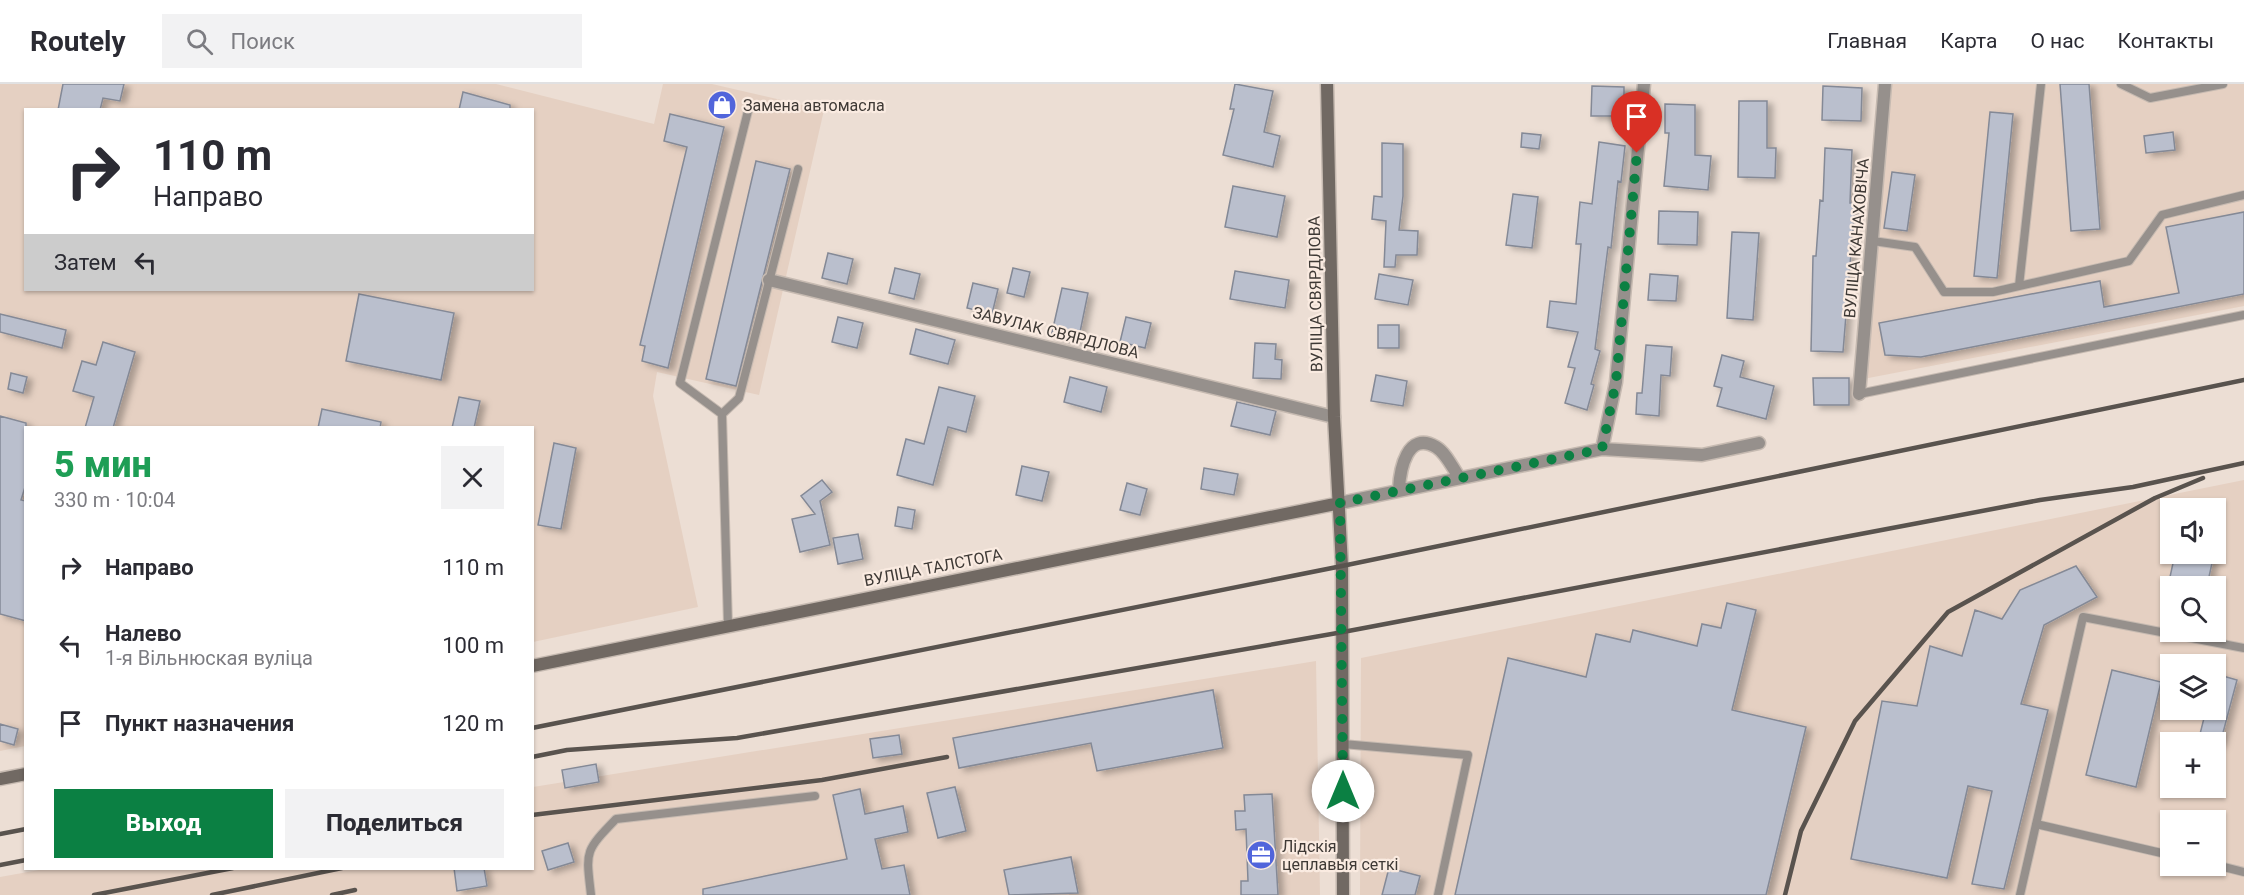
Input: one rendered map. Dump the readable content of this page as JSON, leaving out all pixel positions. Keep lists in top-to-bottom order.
{
  "streets": {
    "main road": ["ВУЛІЦА СВЯРДЛОВА", "ВУЛІЦА ТАЛСТОГА"],
    "street": ["ВУЛІЦА КАНАХОВІЧА", "ЗАВУЛАК СВЯРДЛОВА"]
  },
  "crossings": [
    ["ВУЛІЦА СВЯРДЛОВА", "ЗАВУЛАК СВЯРДЛОВА"],
    ["ВУЛІЦА СВЯРДЛОВА", "ВУЛІЦА ТАЛСТОГА"]
  ],
  "places": {
    "shop": ["Замена автомасла"],
    "office": ["Лідскія цеплавыя сеткі"]
  },
  "page": {
    "header": "Routely",
    "search": "Поиск",
    "nav": [
      "Главная",
      "Карта",
      "О нас",
      "Контакты"
    ],
    "turn": ["110 m", "Направо"],
    "then": "Затем",
    "heading": ["5 мин", "330 m · 10:04"],
    "map_buttons": ["+", "−"],
    "list": [
      {
        "name": "Направо",
        "value": "110 m"
      },
      {
        "name": "Налево",
        "note": "1-я Вільнюская вуліца",
        "value": "100 m"
      },
      {
        "name": "Пункт назначения",
        "value": "120 m"
      }
    ],
    "buttons": ["Выход", "Поделиться"]
  }
}
